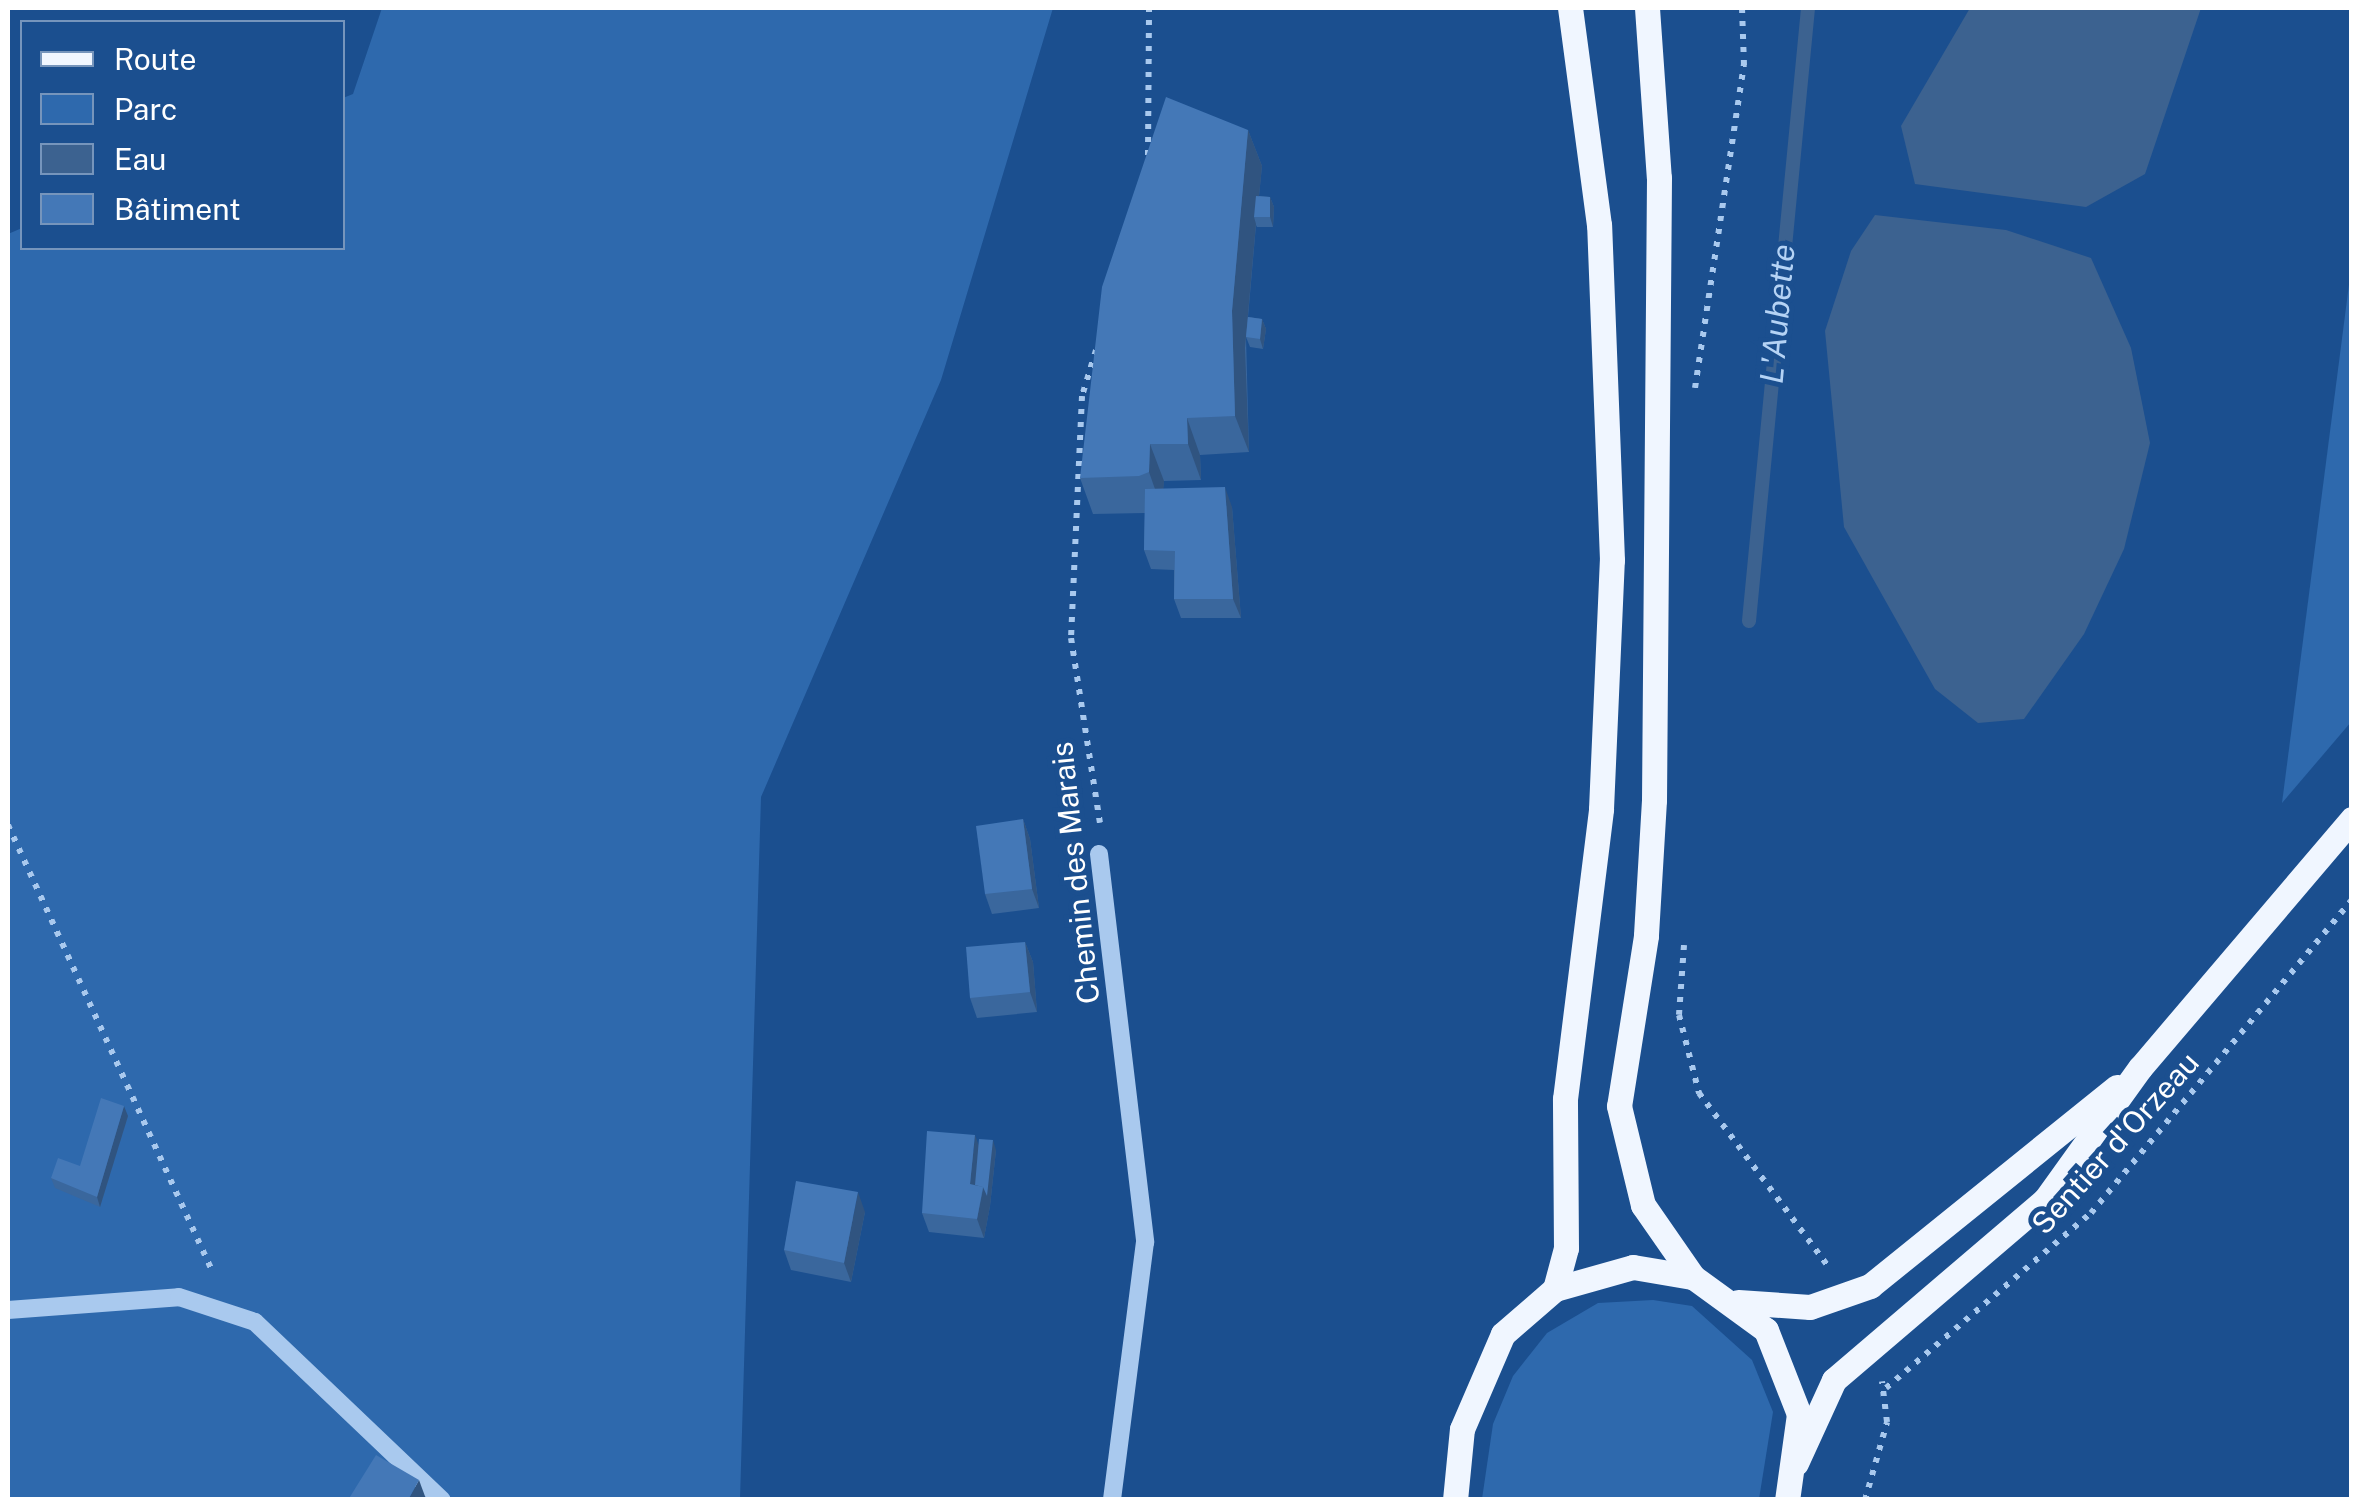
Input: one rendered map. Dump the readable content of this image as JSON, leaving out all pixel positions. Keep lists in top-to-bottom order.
{
  "streets": {
    "street": ["Chemin des Marais"],
    "path": ["Sentier d'Orzeau"]
  },
  "water": ["L'Aubette"],
  "legend": [
    "Route",
    "Parc",
    "Eau",
    "Bâtiment"
  ]
}
